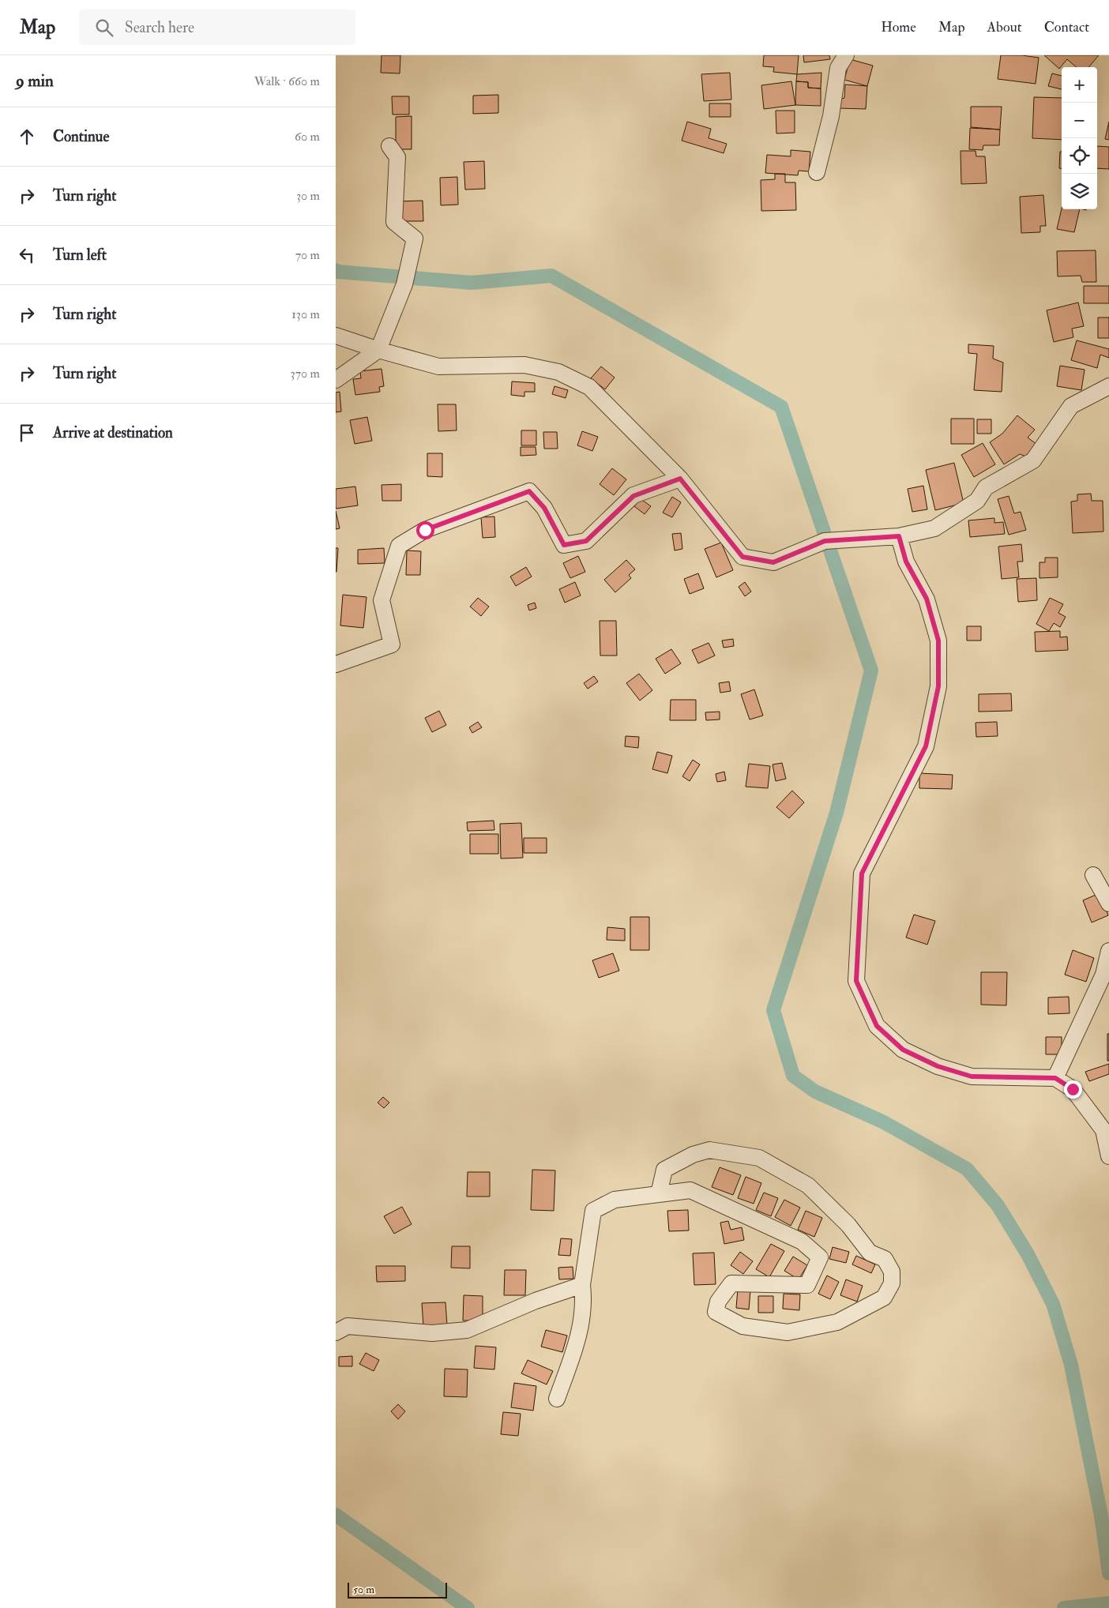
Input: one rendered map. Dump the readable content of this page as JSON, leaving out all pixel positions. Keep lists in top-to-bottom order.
{
  "scale_bar": "50 m",
  "page": {
    "header": "Map",
    "search": "Search here",
    "nav": [
      "Home",
      "Map",
      "About",
      "Contact"
    ],
    "heading": ["9 min", "Walk · 660 m"],
    "map_buttons": ["+", "−"],
    "list": [
      ["Continue", "60 m"],
      ["Turn right", "30 m"],
      ["Turn left", "70 m"],
      ["Turn right", "130 m"],
      ["Turn right", "370 m"],
      "Arrive at destination"
    ],
    "scale": "50 m"
  }
}
